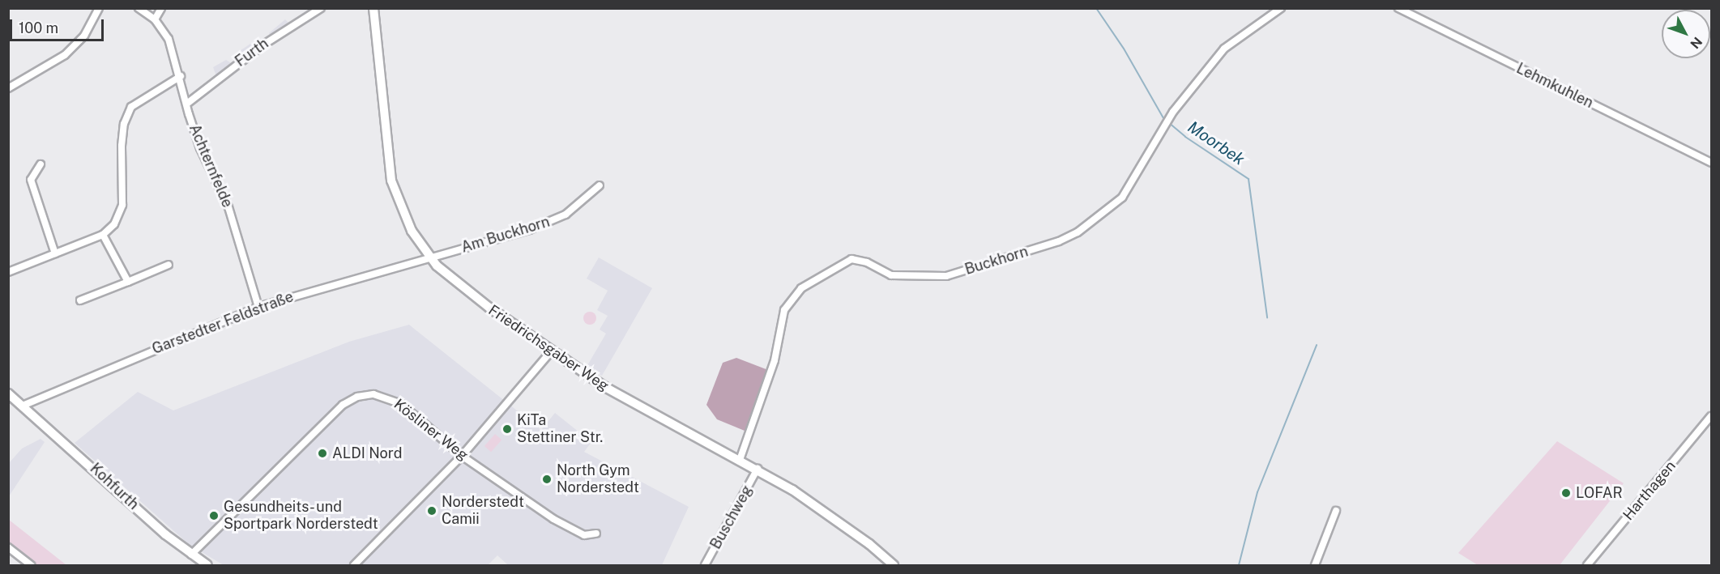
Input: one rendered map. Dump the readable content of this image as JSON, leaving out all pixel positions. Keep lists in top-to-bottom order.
{
  "streets": {
    "main road": ["Friedrichsgaber Weg", "Kohfurth"],
    "street": [
      "Furth",
      "Lehmkuhlen",
      "Achternfelde",
      "Am Buckhorn",
      "Buckhorn",
      "Garstedter Feldstraße",
      "Kösliner Weg",
      "Harthagen",
      "Buschweg"
    ]
  },
  "crossings": [
    ["Furth", "Achternfelde"],
    ["Achternfelde", "Garstedter Feldstraße"],
    ["Am Buckhorn", "Garstedter Feldstraße"],
    ["Am Buckhorn", "Friedrichsgaber Weg"],
    ["Buckhorn", "Friedrichsgaber Weg"],
    ["Garstedter Feldstraße", "Friedrichsgaber Weg"],
    ["Garstedter Feldstraße", "Kohfurth"],
    ["Friedrichsgaber Weg", "Buschweg"],
    ["Kösliner Weg", "Kohfurth"]
  ],
  "water": ["Moorbek"],
  "places": [
    "KiTa Stettiner Str.",
    "ALDI Nord",
    "North Gym Norderstedt",
    "LOFAR",
    "Norderstedt Camii",
    "Gesundheits- und Sportpark Norderstedt"
  ],
  "scale_bar": "100 m",
  "north": "bottom right"
}
